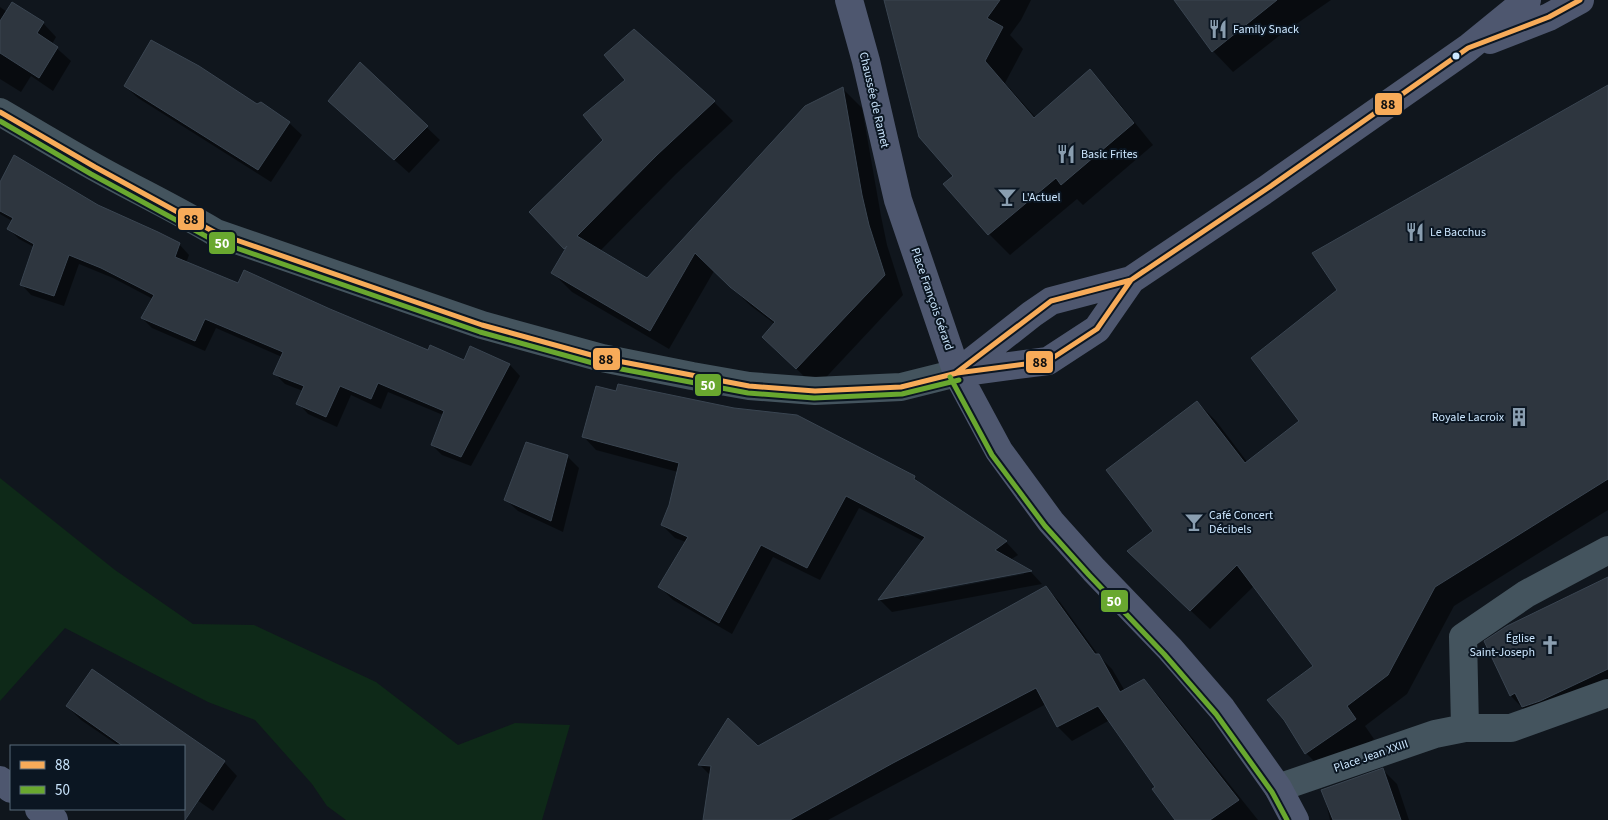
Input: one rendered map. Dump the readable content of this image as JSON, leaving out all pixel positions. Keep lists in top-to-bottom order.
{
  "streets": {
    "main road": ["Chaussée de Ramet", "Place François Gérard"],
    "street": ["Place Jean XXIII"]
  },
  "crossings": [
    ["Chaussée de Ramet", "Place François Gérard"],
    ["Place François Gérard", "Place Jean XXIII"]
  ],
  "places": {
    "restaurant": ["Family Snack", "Basic Frites", "Le Bacchus"],
    "bar": ["L'Actuel", "Café Concert Décibels"],
    "building": ["Royale Lacroix"],
    "church": ["Église Saint-Joseph"]
  },
  "lines": ["transit line 88", "transit line 50"],
  "legend": ["88", "50"]
}
